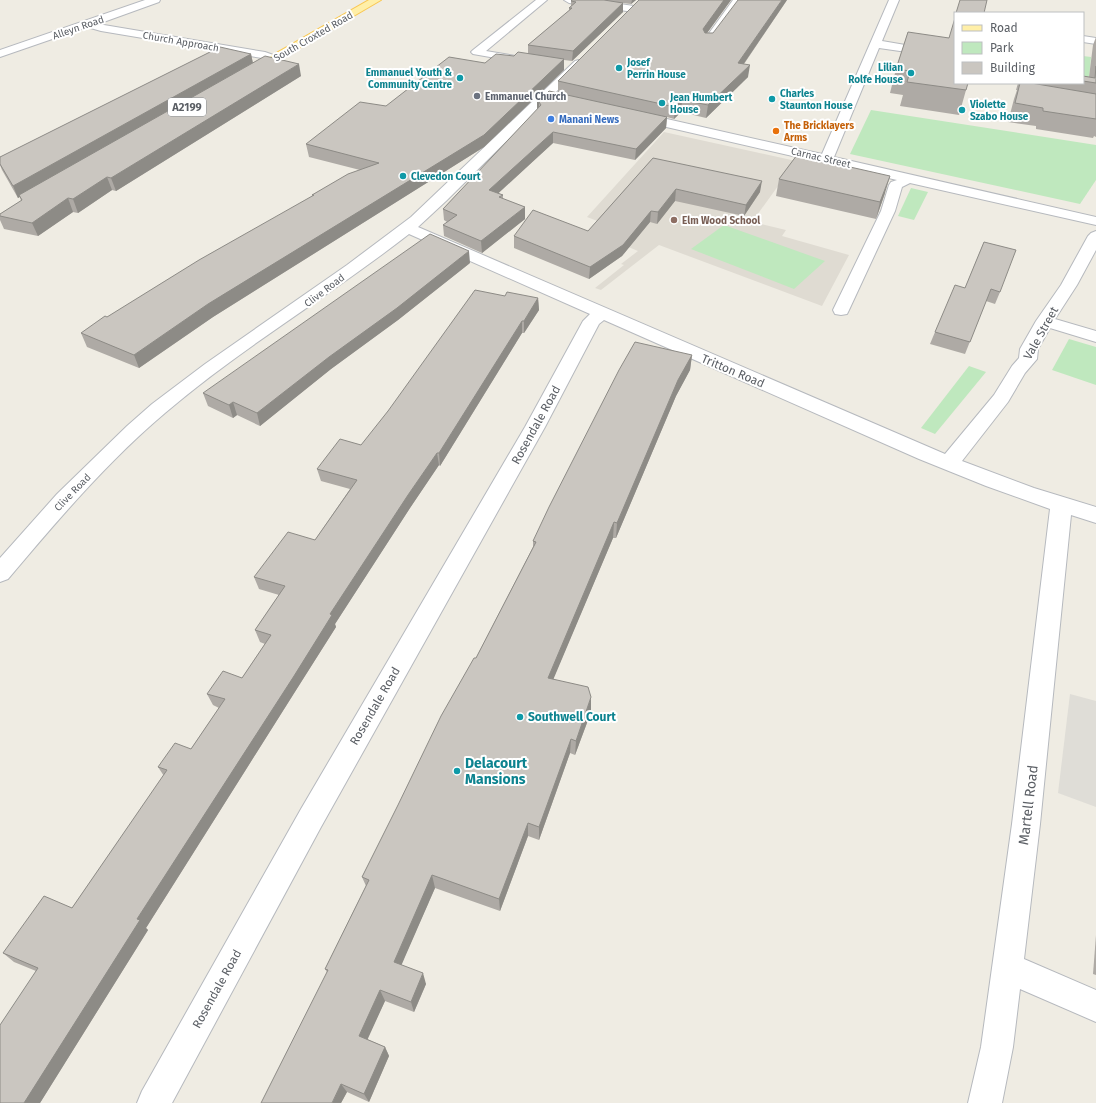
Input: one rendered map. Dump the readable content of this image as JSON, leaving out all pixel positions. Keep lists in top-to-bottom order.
{
  "streets": {
    "main road": ["South Croxted Road"],
    "street": [
      "Alleyn Road",
      "Church Approach",
      "Carnac Street",
      "Clive Road",
      "Vale Street",
      "Tritton Road",
      "Rosendale Road",
      "Martell Road"
    ]
  },
  "crossings": [
    ["Alleyn Road", "Church Approach"],
    ["South Croxted Road", "Church Approach"],
    ["Carnac Street", "Vale Street"],
    ["Clive Road", "Tritton Road"],
    ["Vale Street", "Tritton Road"],
    ["Tritton Road", "Rosendale Road"],
    ["Tritton Road", "Martell Road"]
  ],
  "places": [
    "Josef Perrin House",
    "Lilian Rolfe House",
    "Emmanuel Youth & Community Centre",
    "Emmanuel Church",
    "Charles Staunton House",
    "Jean Humbert House",
    "Violette Szabo House",
    "Manani News",
    "The Bricklayers Arms",
    "Clevedon Court",
    "Elm Wood School",
    "Southwell Court",
    "Delacourt Mansions"
  ],
  "legend": ["Road", "Park", "Building"]
}
